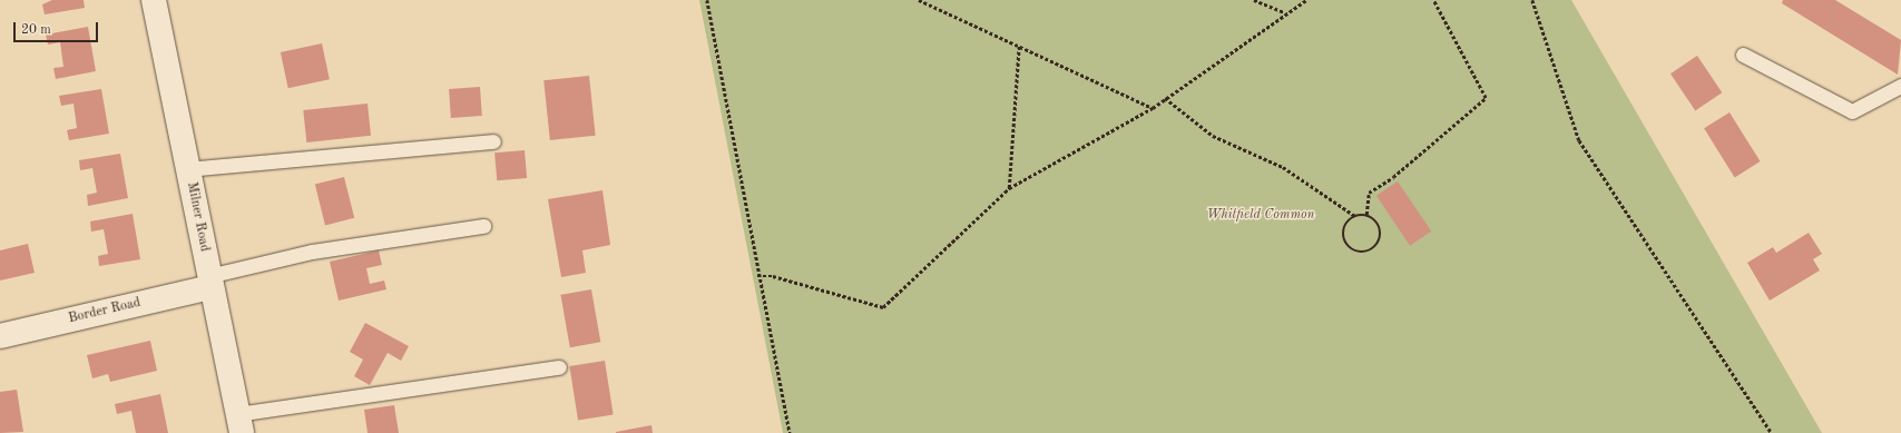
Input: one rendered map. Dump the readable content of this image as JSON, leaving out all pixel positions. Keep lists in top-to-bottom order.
{
  "streets": {
    "street": ["Milner Road", "Border Road"]
  },
  "crossings": [
    ["Milner Road", "Border Road"]
  ],
  "parks": ["Whitfield Common"],
  "scale_bar": "20 m"
}
